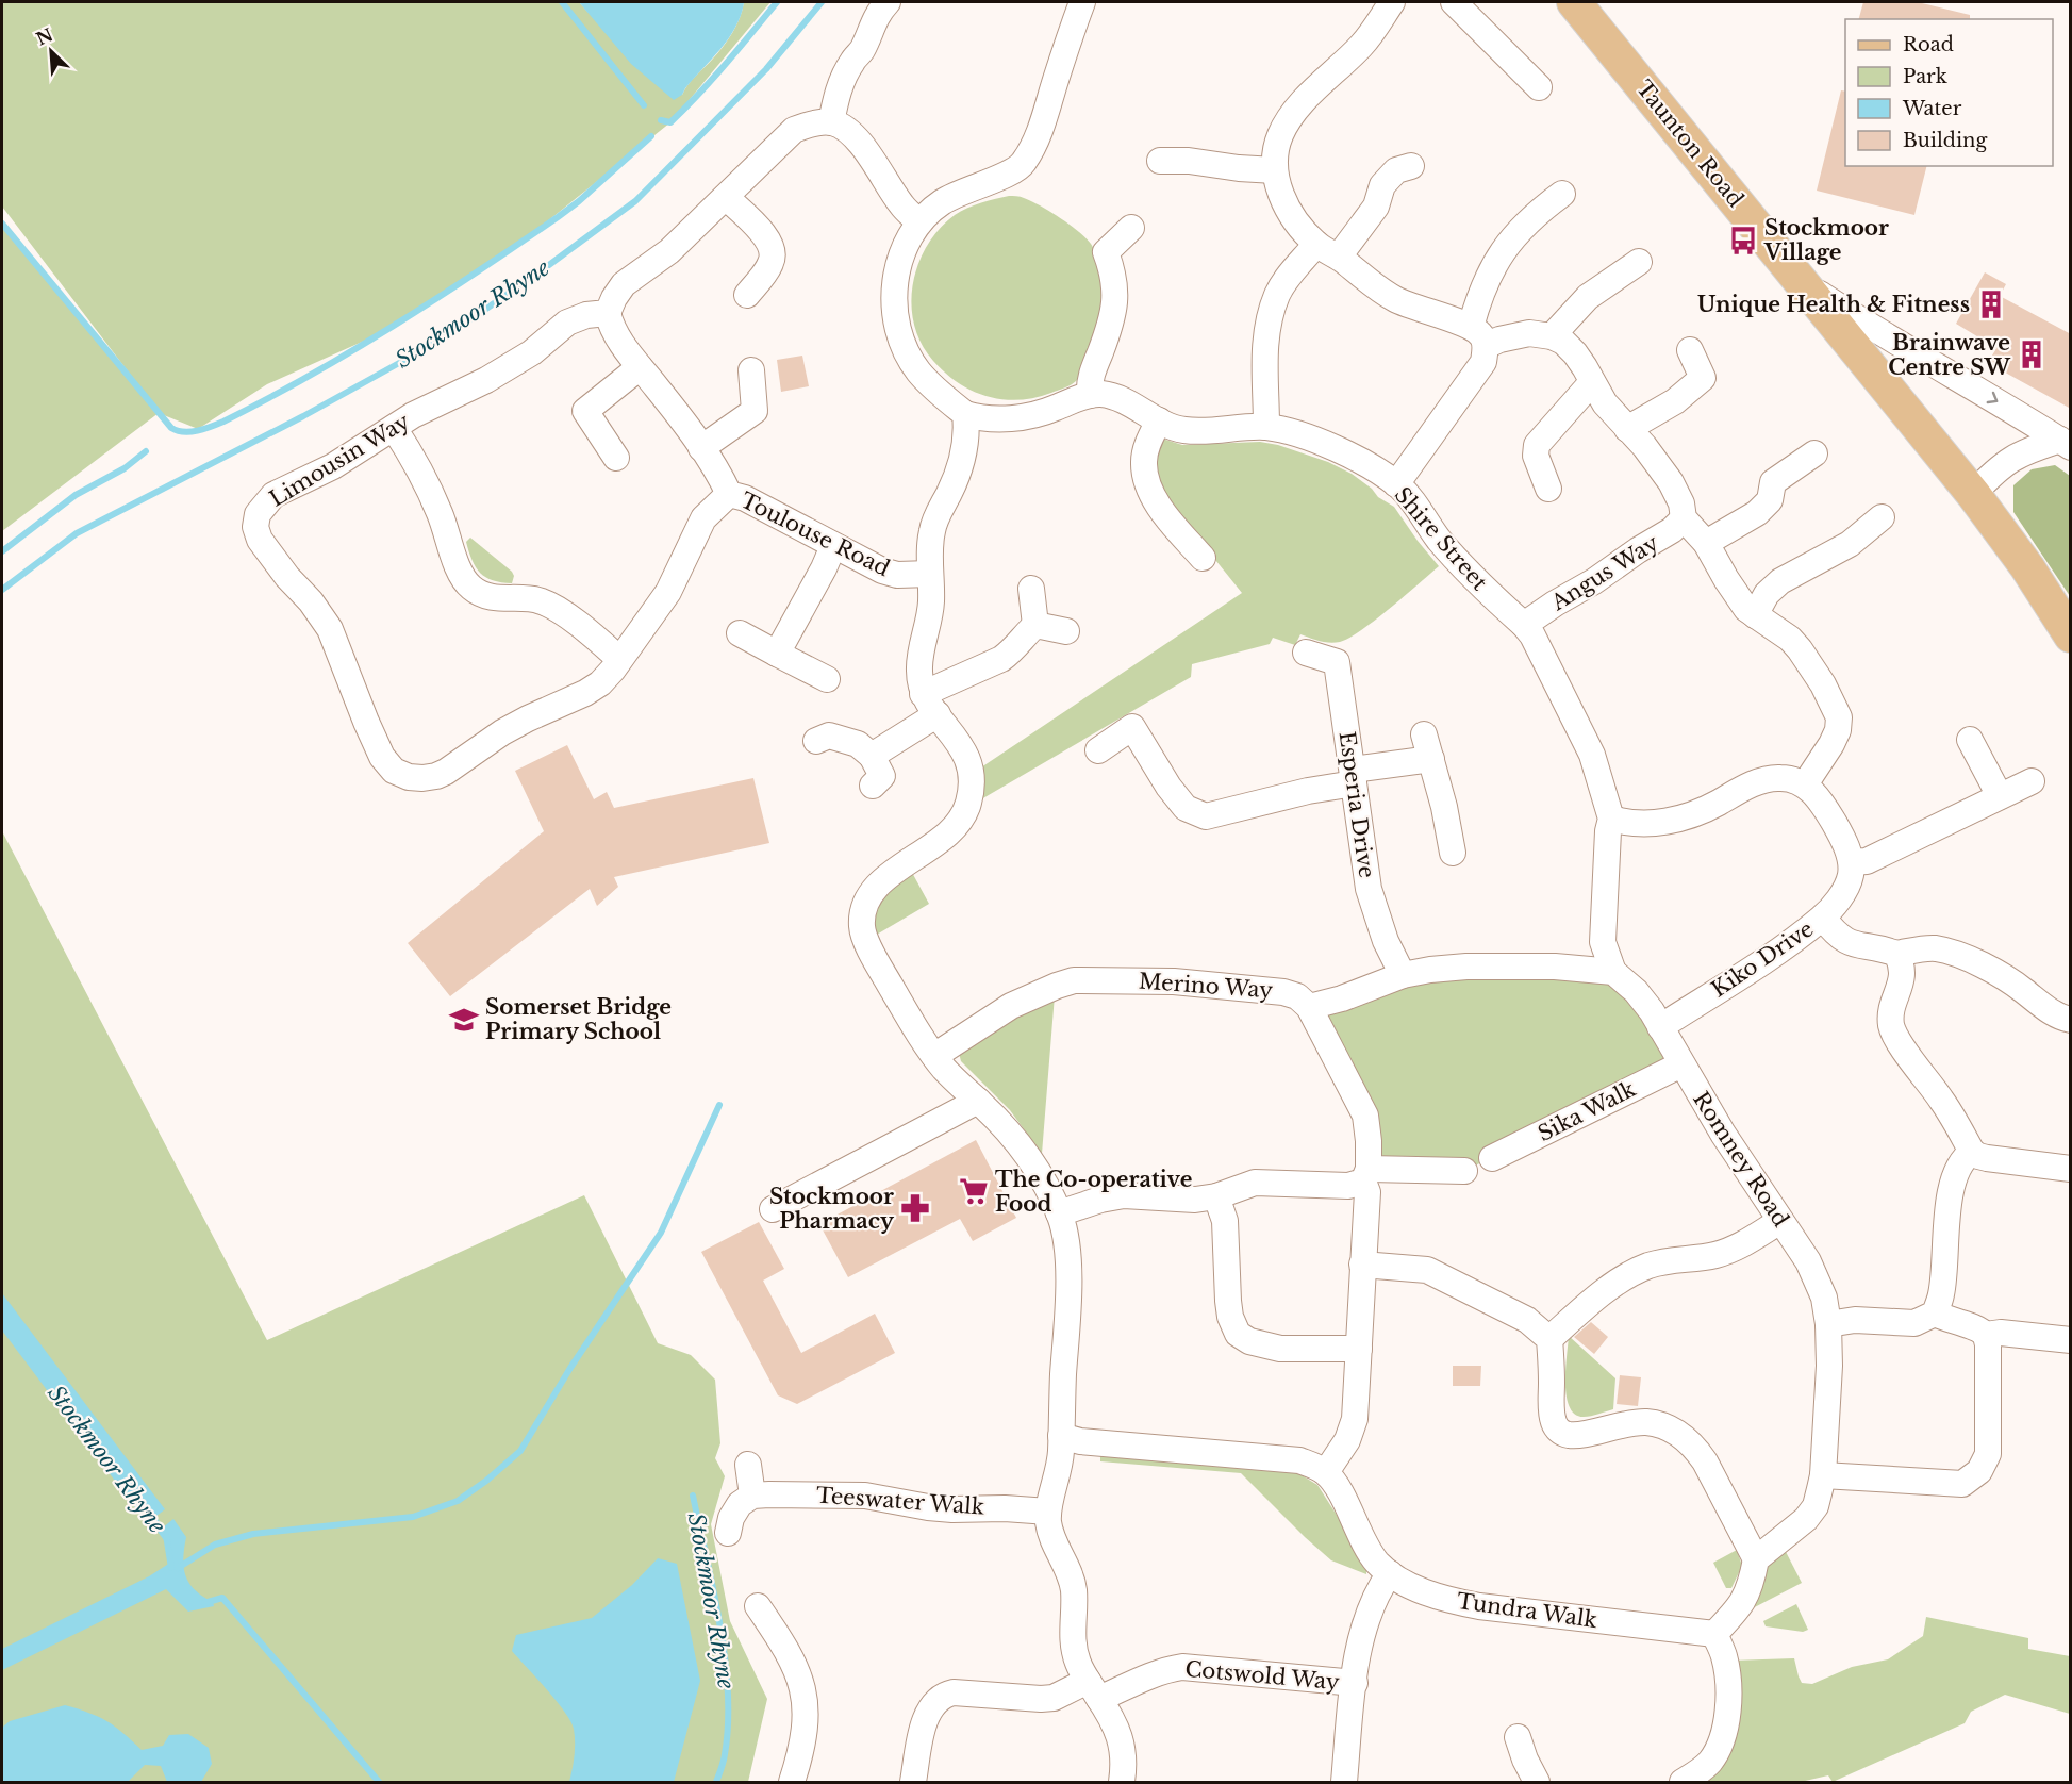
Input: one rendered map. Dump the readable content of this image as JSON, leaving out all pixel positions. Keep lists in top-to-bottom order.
{
  "streets": {
    "main road": ["Taunton Road"],
    "street": [
      "Limousin Way",
      "Toulouse Road",
      "Shire Street",
      "Angus Way",
      "Esperia Drive",
      "Kiko Drive",
      "Merino Way",
      "Sika Walk",
      "Romney Road",
      "Teeswater Walk",
      "Tundra Walk",
      "Cotswold Way"
    ]
  },
  "crossings": [
    ["Limousin Way", "Toulouse Road"],
    ["Shire Street", "Angus Way"],
    ["Shire Street", "Romney Road"],
    ["Kiko Drive", "Romney Road"],
    ["Sika Walk", "Romney Road"]
  ],
  "water": ["Stockmoor Rhyne"],
  "places": {
    "bus stop": ["Stockmoor Village"],
    "building": ["Unique Health & Fitness", "Brainwave Centre SW"],
    "school or university": ["Somerset Bridge Primary School"],
    "supermarket": ["The Co-operative Food"],
    "pharmacy": ["Stockmoor Pharmacy"]
  },
  "legend": [
    "Road",
    "Park",
    "Water",
    "Building"
  ],
  "north": "top left"
}
